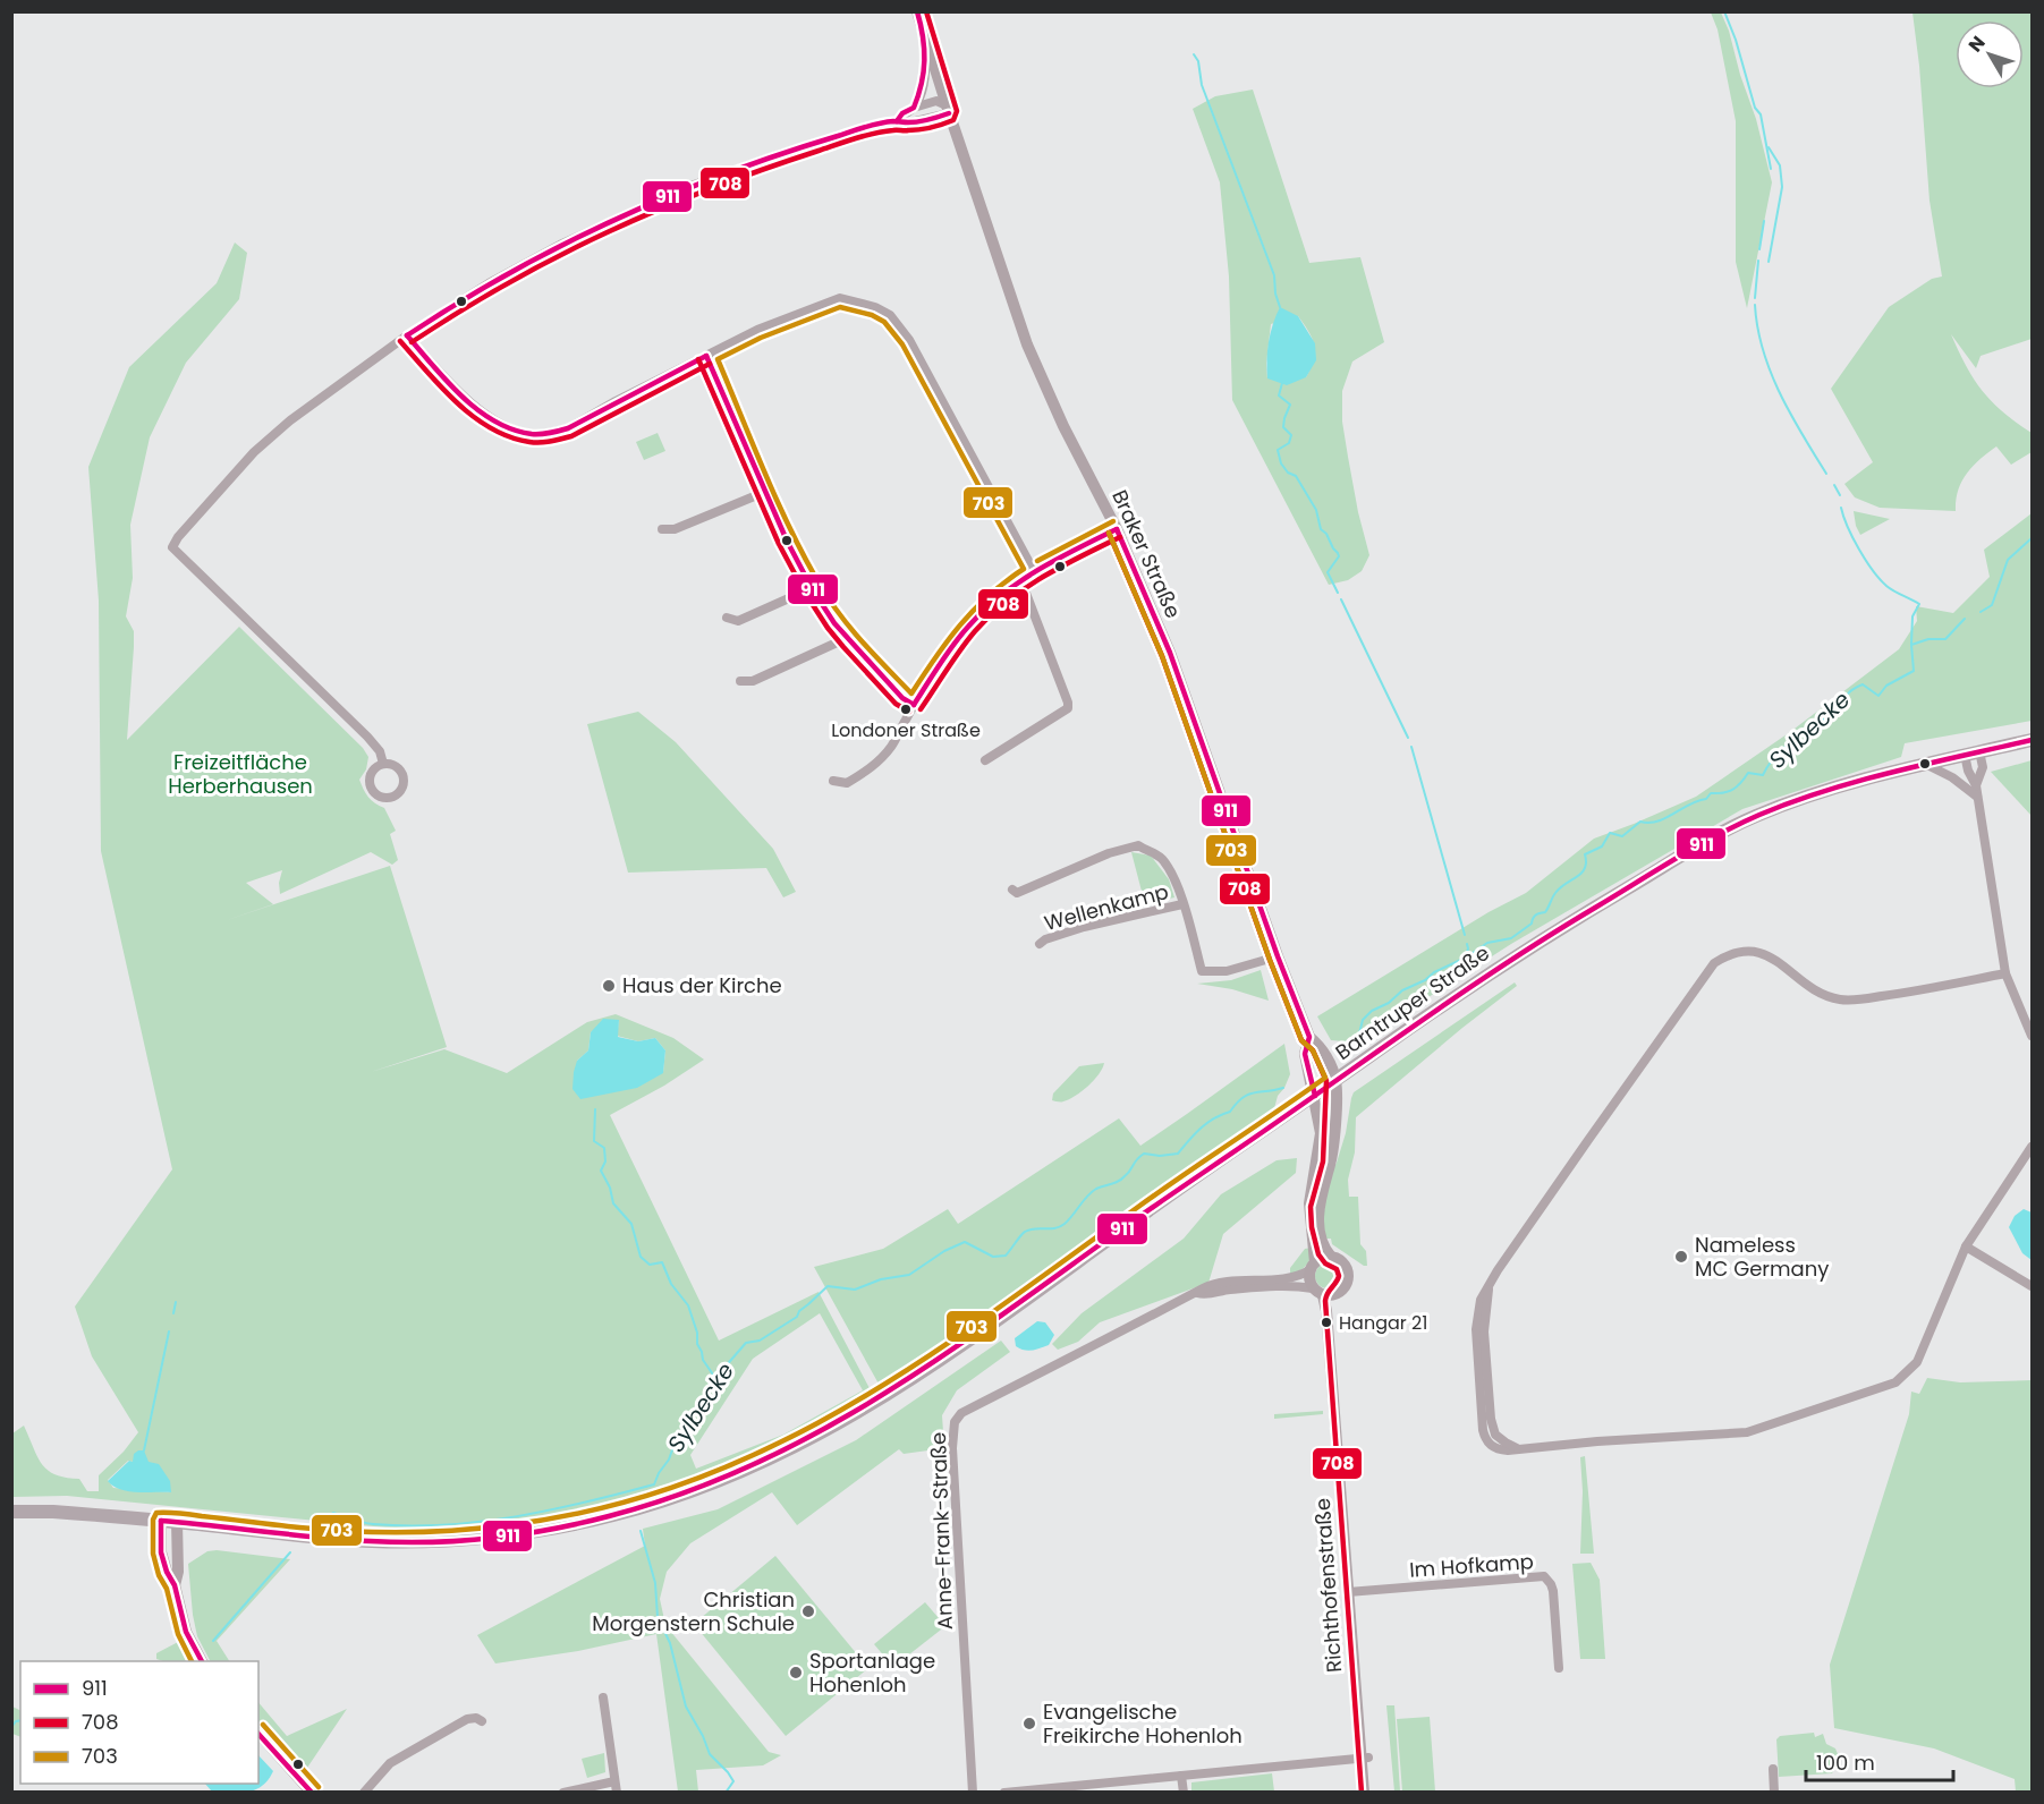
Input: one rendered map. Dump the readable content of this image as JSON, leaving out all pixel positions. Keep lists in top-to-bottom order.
{
  "streets": {
    "main road": ["Barntruper Straße"],
    "street": [
      "Braker Straße",
      "Wellenkamp",
      "Anne-Frank-Straße",
      "Im Hofkamp",
      "Richthofenstraße"
    ]
  },
  "crossings": [
    ["Braker Straße", "Wellenkamp"],
    ["Braker Straße", "Barntruper Straße"],
    ["Anne-Frank-Straße", "Richthofenstraße"],
    ["Im Hofkamp", "Richthofenstraße"]
  ],
  "water": ["Sylbecke"],
  "parks": ["Freizeitfläche Herberhausen"],
  "places": [
    "Londoner Straße",
    "Haus der Kirche",
    "Nameless MC Germany",
    "Hangar 21",
    "Christian Morgenstern Schule",
    "Sportanlage Hohenloh",
    "Evangelische Freikirche Hohenloh"
  ],
  "lines": ["transit line 911", "transit line 708", "transit line 703"],
  "legend": ["911", "708", "703"],
  "scale_bar": "100 m",
  "north": "top left"
}
